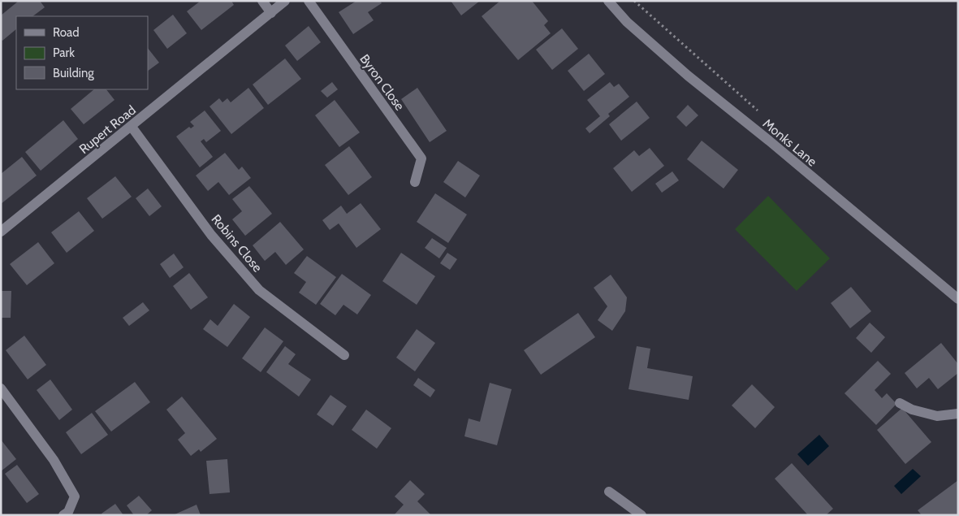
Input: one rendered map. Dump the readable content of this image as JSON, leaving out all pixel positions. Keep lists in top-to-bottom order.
{
  "streets": {
    "street": [
      "Byron Close",
      "Rupert Road",
      "Monks Lane",
      "Robins Close"
    ]
  },
  "crossings": [
    ["Rupert Road", "Robins Close"]
  ],
  "legend": ["Road", "Park", "Building"]
}
